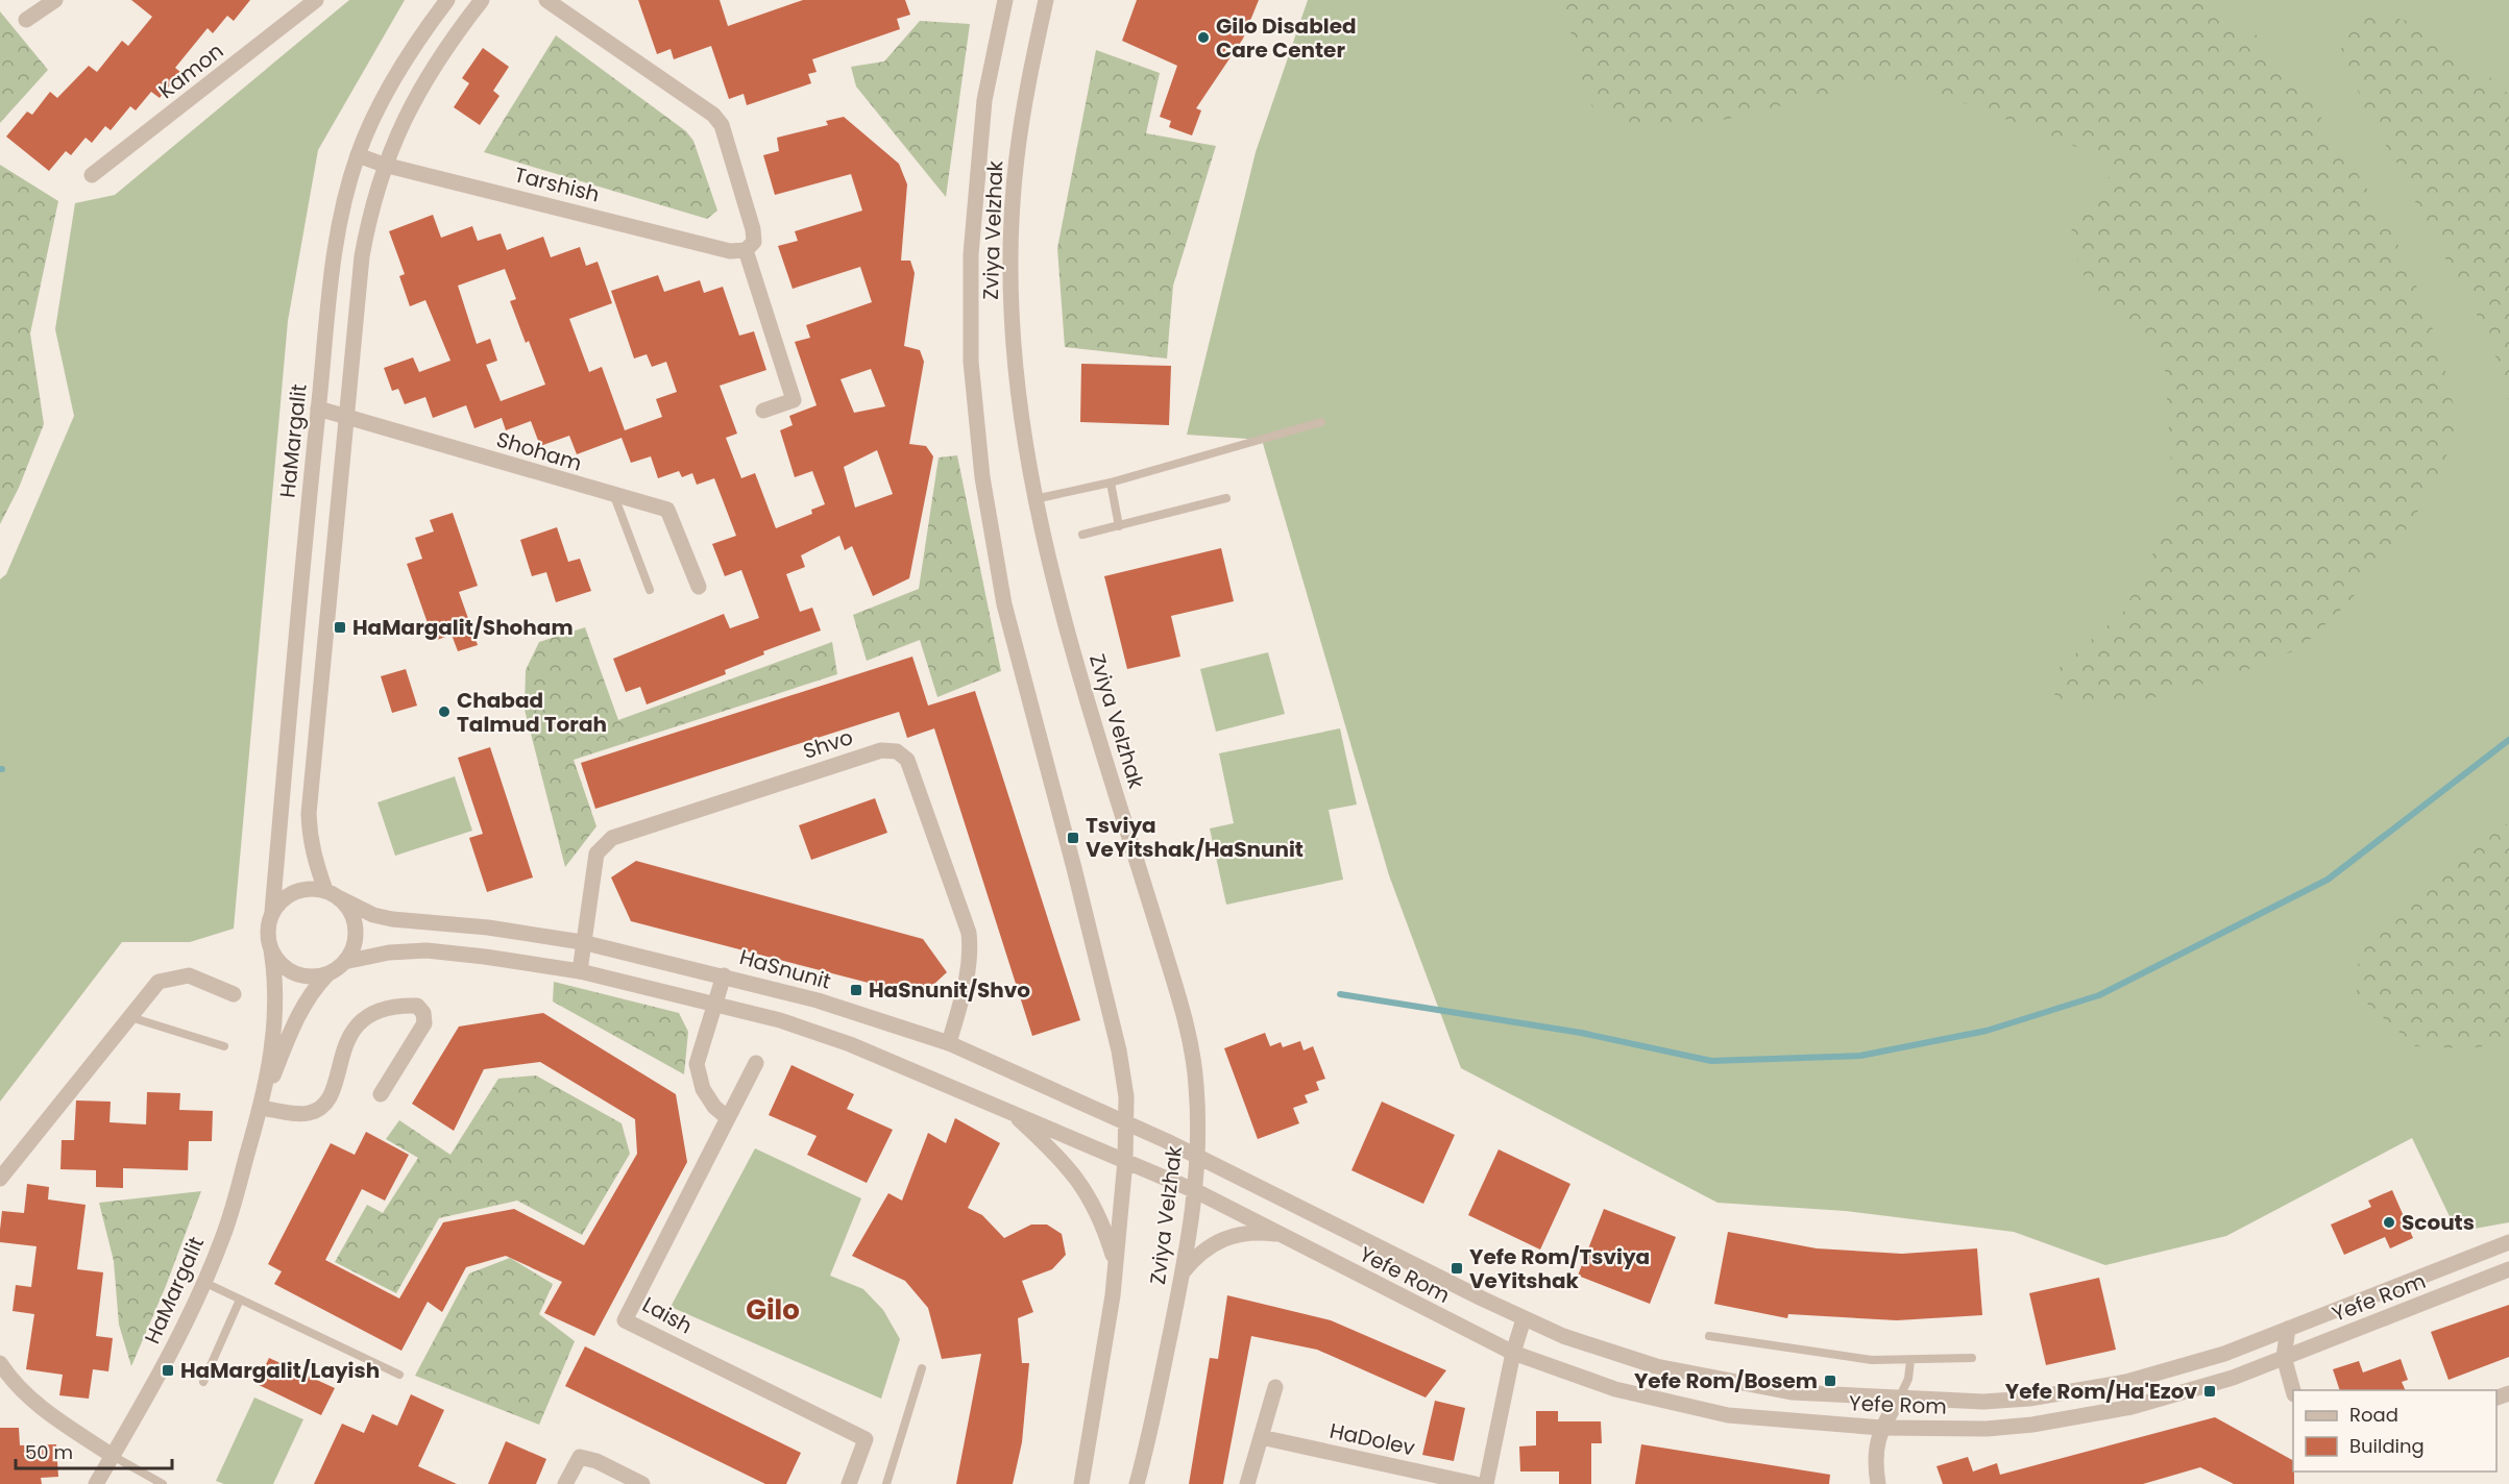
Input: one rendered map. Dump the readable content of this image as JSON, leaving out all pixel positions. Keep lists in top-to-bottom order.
{
  "streets": {
    "street": [
      "Kamon",
      "Tarshish",
      "Zviya VeIzhak",
      "HaMargalit",
      "Shoham",
      "Shvo",
      "HaSnunit",
      "Yefe Rom",
      "Laish",
      "HaDolev"
    ]
  },
  "crossings": [
    ["Tarshish", "HaMargalit"],
    ["Zviya VeIzhak", "HaSnunit"],
    ["Zviya VeIzhak", "Yefe Rom"],
    ["HaMargalit", "Shoham"],
    ["HaMargalit", "HaSnunit"],
    ["Shvo", "HaSnunit"],
    ["HaSnunit", "Yefe Rom"]
  ],
  "districts": ["Gilo"],
  "places": {
    "other": ["Gilo Disabled Care Center", "Chabad Talmud Torah", "Scouts"],
    "transit": [
      "HaMargalit/Shoham",
      "Tsviya VeYitshak/HaSnunit",
      "HaSnunit/Shvo",
      "Yefe Rom/Tsviya VeYitshak",
      "HaMargalit/Layish",
      "Yefe Rom/Bosem",
      "Yefe Rom/Ha'Ezov"
    ]
  },
  "legend": ["Road", "Building"],
  "scale_bar": "50 m"
}
